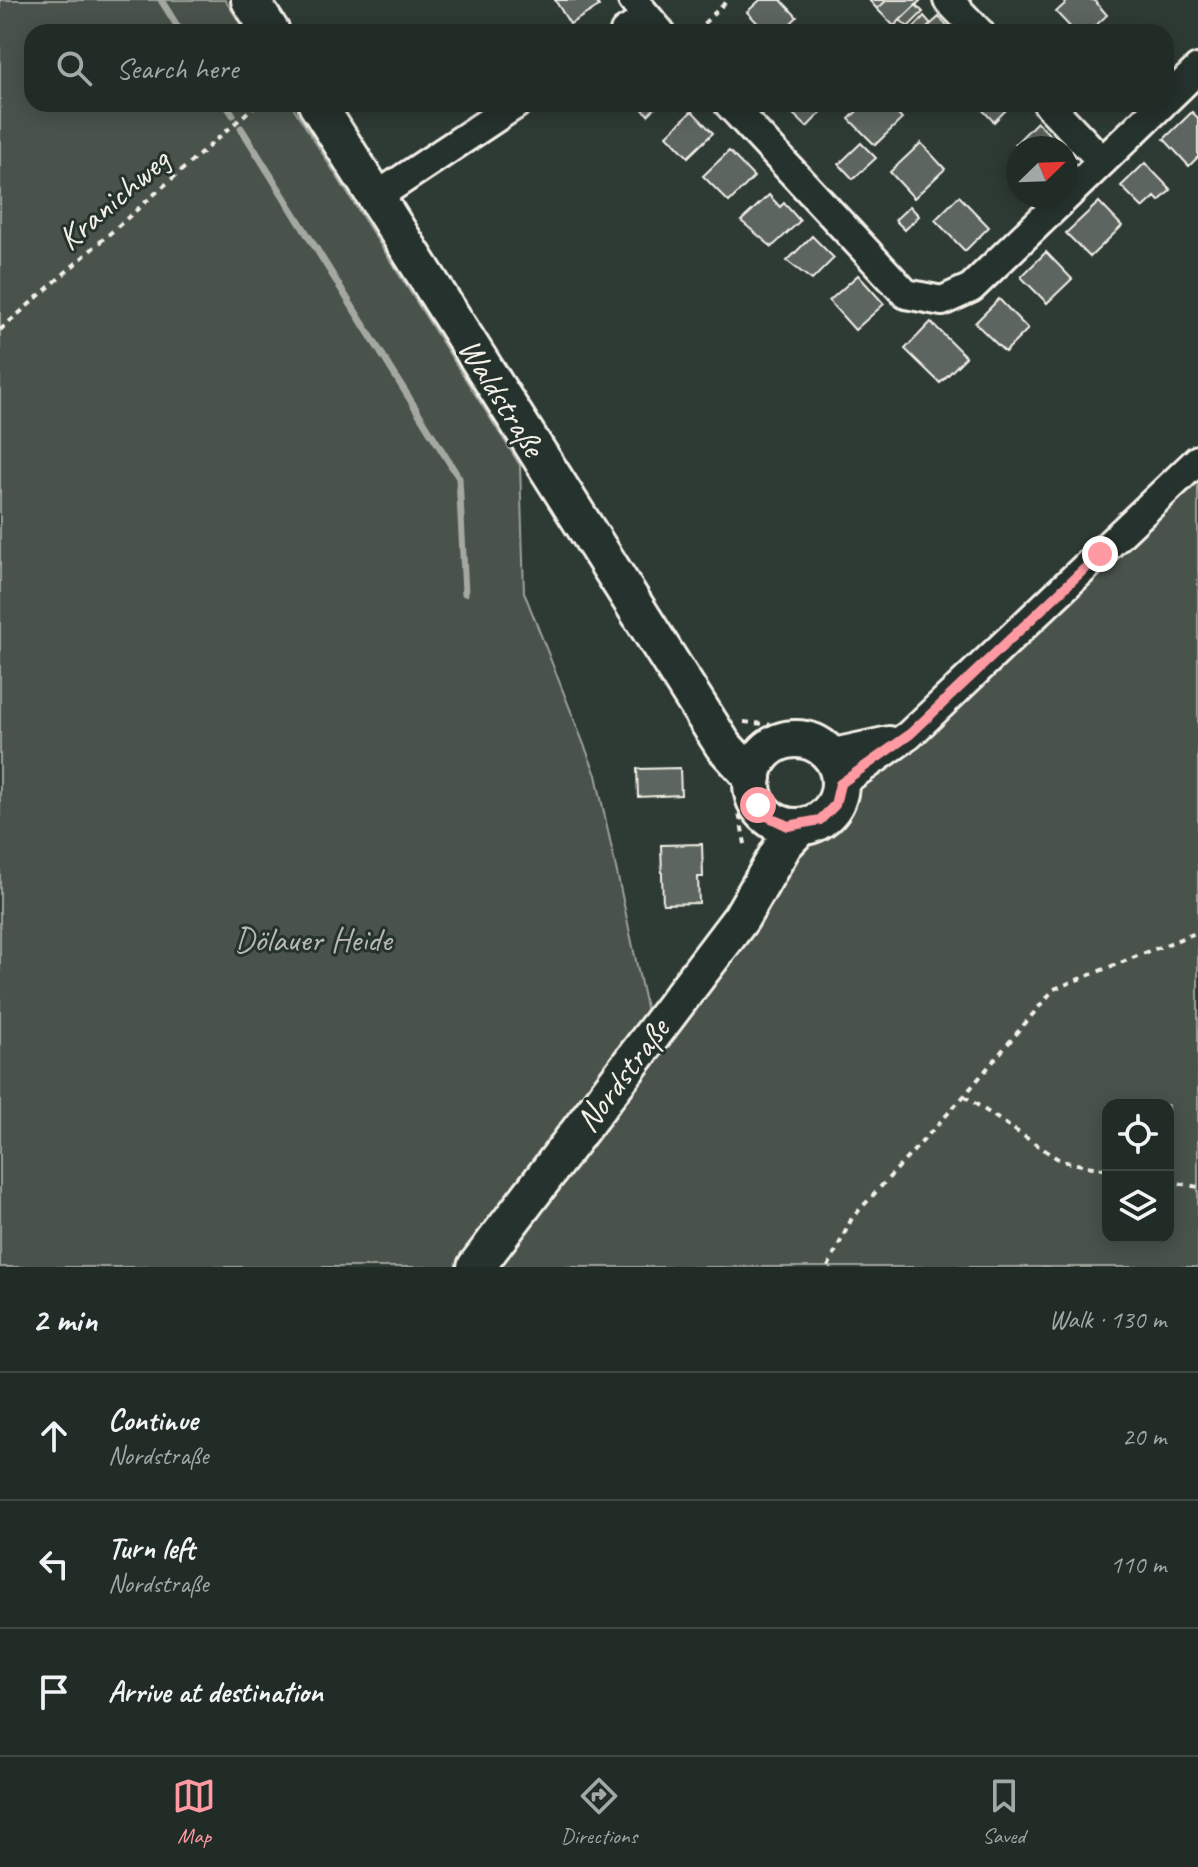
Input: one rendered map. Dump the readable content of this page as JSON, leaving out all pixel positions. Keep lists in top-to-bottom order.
{
  "streets": {
    "main road": ["Waldstraße", "Nordstraße"],
    "path": ["Kranichweg"]
  },
  "crossings": [
    ["Waldstraße", "Nordstraße"]
  ],
  "parks": ["Dölauer Heide"],
  "north": "top right",
  "page": {
    "search": "Search here",
    "heading": ["2 min", "Walk · 130 m"],
    "list": [
      ["Continue", "Nordstraße", "20 m"],
      ["Turn left", "Nordstraße", "110 m"],
      "Arrive at destination"
    ],
    "nav": ["Map", "Directions", "Saved"]
  }
}
